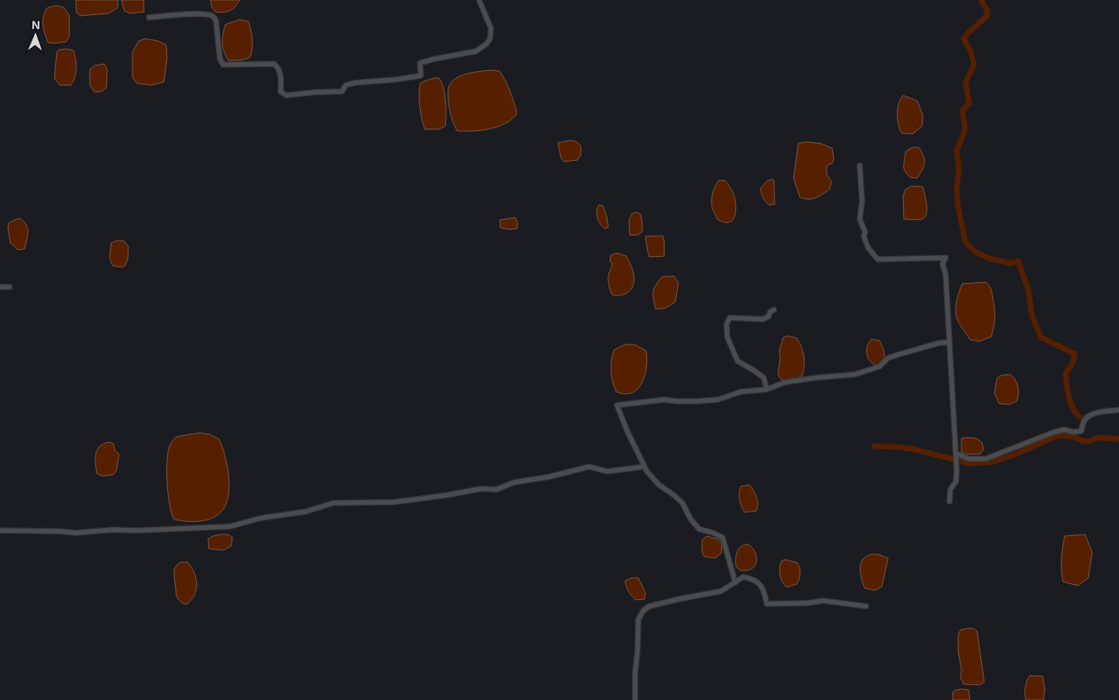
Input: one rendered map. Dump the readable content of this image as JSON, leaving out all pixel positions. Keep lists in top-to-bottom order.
{
  "north": "top"
}
